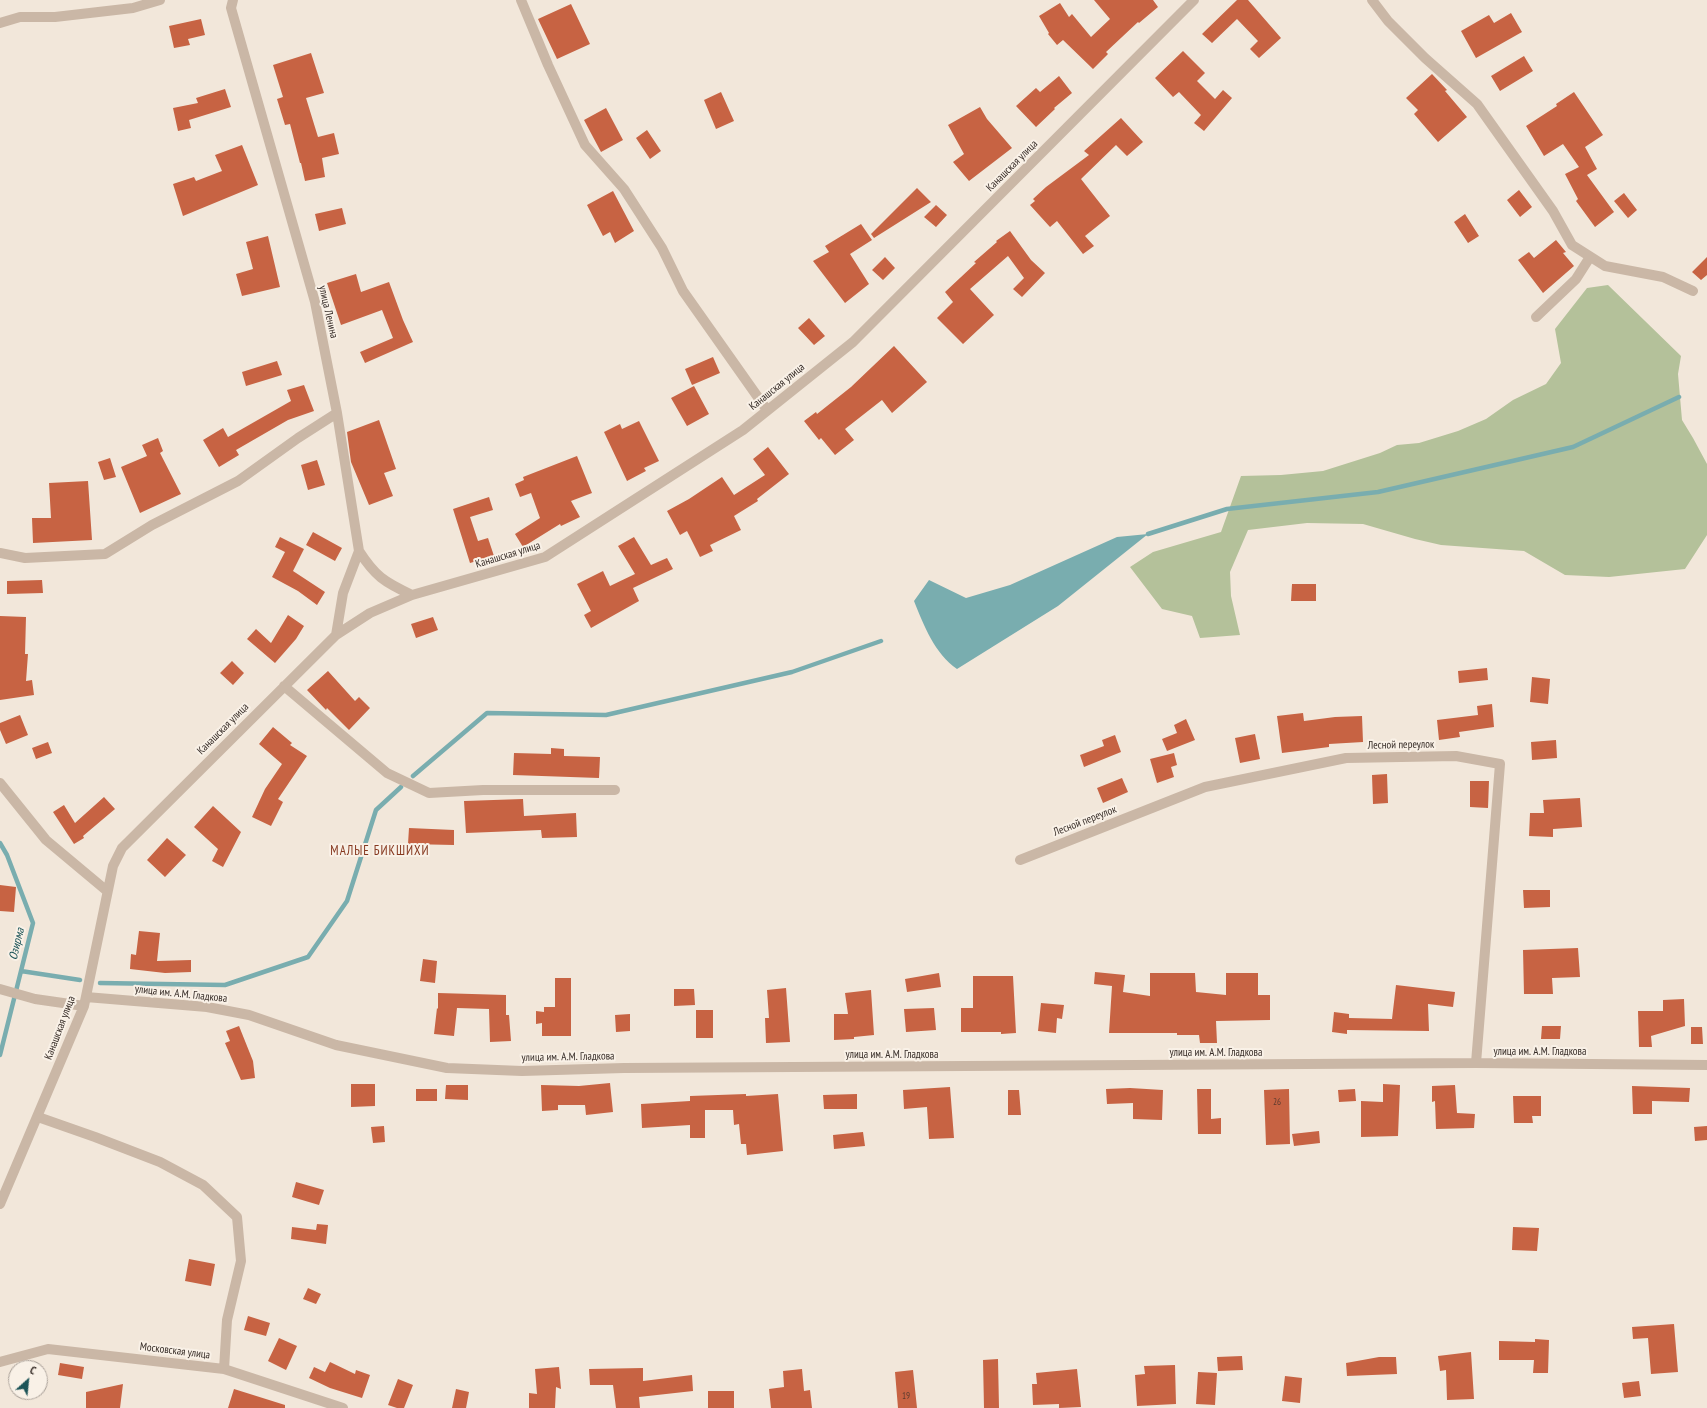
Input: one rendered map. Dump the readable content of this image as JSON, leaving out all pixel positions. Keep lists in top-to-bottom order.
{
  "streets": {
    "street": [
      "Канашская улица",
      "улица Ленина",
      "Лесной переулок",
      "улица им. А.М. Гладкова",
      "Московская улица"
    ]
  },
  "crossings": [
    ["Канашская улица", "улица им. А.М. Гладкова"],
    ["Лесной переулок", "улица им. А.М. Гладкова"]
  ],
  "districts": ["МАЛЫЕ БИКШИХИ"],
  "water": ["Озирма"],
  "house_numbers": ["26", "19"],
  "north": "top right"
}
